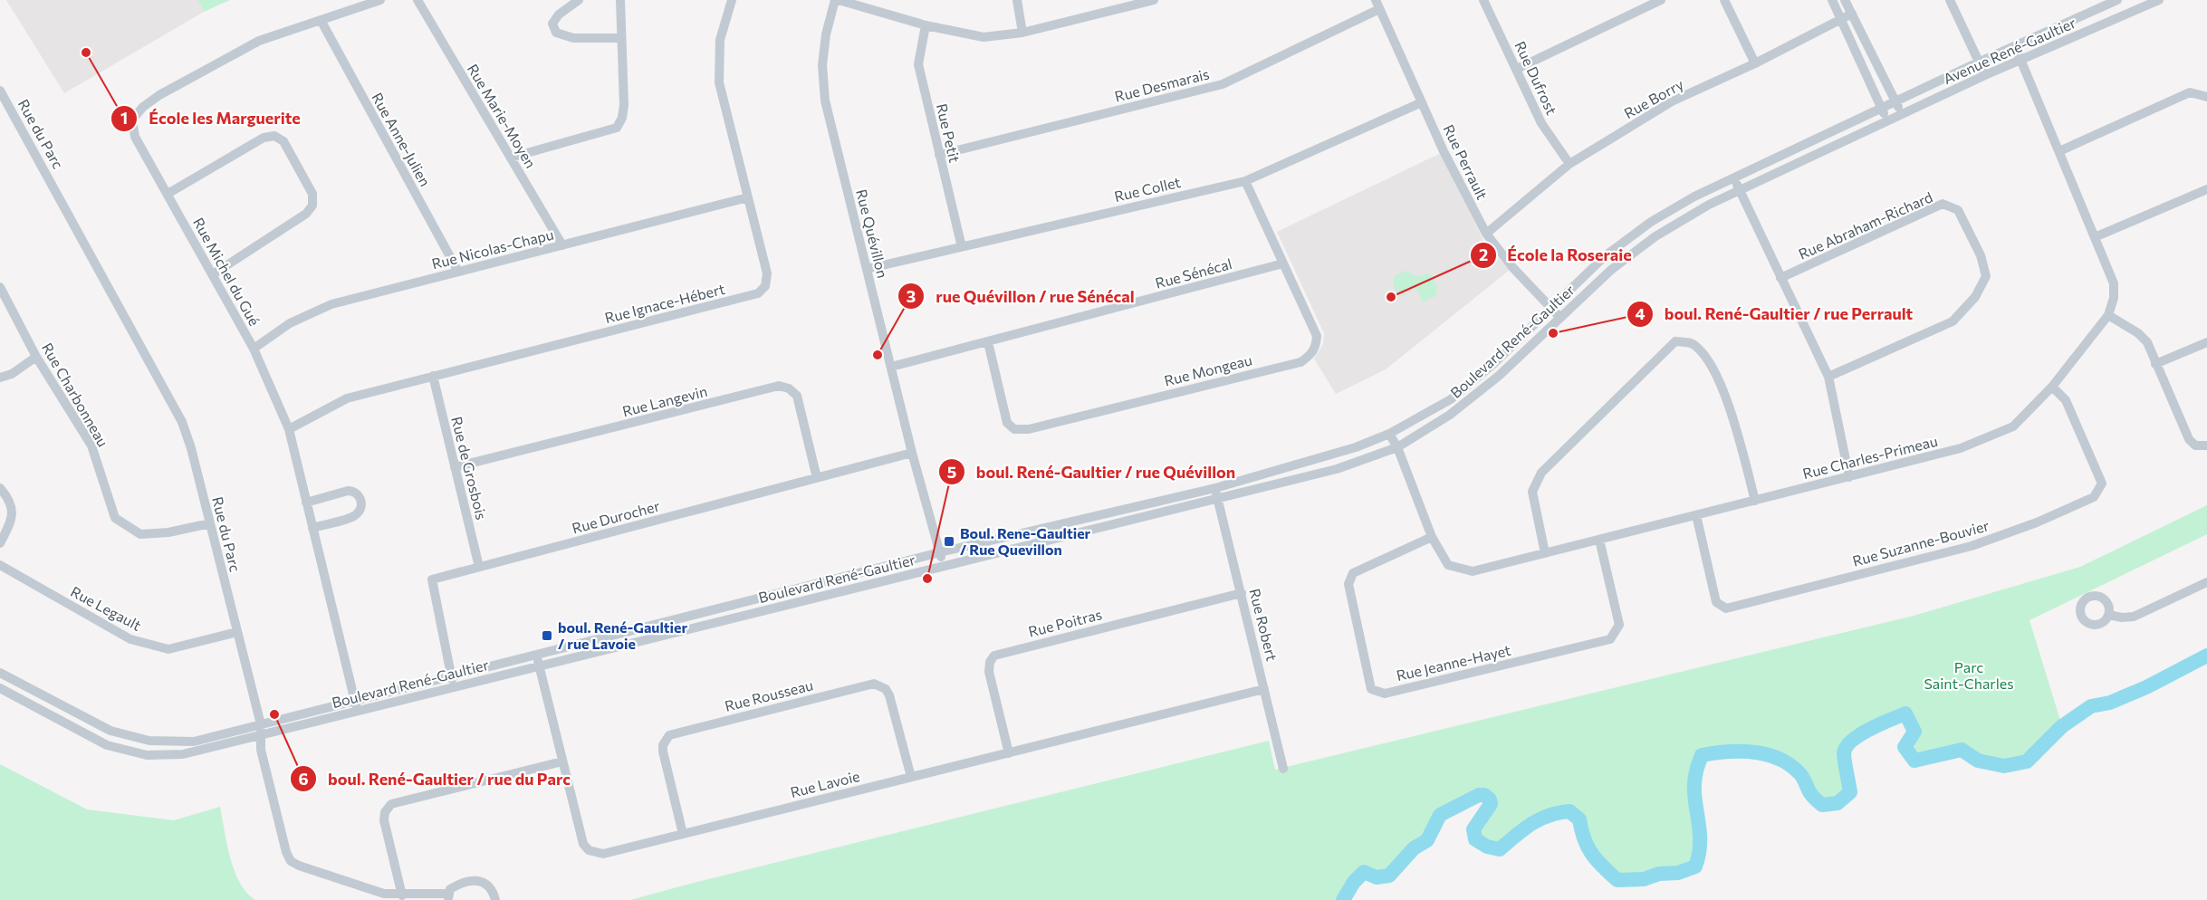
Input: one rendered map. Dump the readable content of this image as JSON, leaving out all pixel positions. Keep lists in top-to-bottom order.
{
  "streets": {
    "street": [
      "Avenue René-Gaultier",
      "Rue Dufrost",
      "Rue Desmarais",
      "Rue Borry",
      "Rue Marie-Moyen",
      "Rue Petit",
      "Rue du Parc",
      "Rue Anne-Julien",
      "Rue Perrault",
      "Rue Collet",
      "Rue Abraham-Richard",
      "Rue Quévillon",
      "Rue Nicolas-Chapu",
      "Rue Michel du Gué",
      "Rue Sénécal",
      "Rue Ignace-Hébert",
      "Boulevard René-Gaultier",
      "Rue Mongeau",
      "Rue Charbonneau",
      "Rue Langevin",
      "Rue Charles-Primeau",
      "Rue de Grosbois",
      "Rue Durocher",
      "Rue Suzanne-Bouvier",
      "Rue Legault",
      "Rue Poitras",
      "Rue Robert",
      "Rue Jeanne-Hayet",
      "Rue Rousseau",
      "Rue Lavoie"
    ]
  },
  "crossings": [
    ["Avenue René-Gaultier", "Boulevard René-Gaultier"],
    ["Avenue René-Gaultier", "Rue Charles-Primeau"],
    ["Rue Dufrost", "Rue Borry"],
    ["Rue Desmarais", "Rue Petit"],
    ["Rue Desmarais", "Rue Perrault"],
    ["Rue Borry", "Rue Perrault"],
    ["Rue Marie-Moyen", "Rue Nicolas-Chapu"],
    ["Rue Petit", "Rue Collet"],
    ["Rue du Parc", "Boulevard René-Gaultier"],
    ["Rue du Parc", "Rue Charbonneau"],
    ["Rue du Parc", "Rue Legault"],
    ["Rue Anne-Julien", "Rue Nicolas-Chapu"],
    ["Rue Anne-Julien", "Rue Michel du Gué"],
    ["Rue Perrault", "Rue Collet"],
    ["Rue Perrault", "Boulevard René-Gaultier"],
    ["Rue Collet", "Rue Quévillon"],
    ["Rue Collet", "Rue Mongeau"],
    ["Rue Quévillon", "Rue Sénécal"],
    ["Rue Quévillon", "Boulevard René-Gaultier"],
    ["Rue Quévillon", "Rue Durocher"],
    ["Rue Nicolas-Chapu", "Rue Michel du Gué"],
    ["Rue Nicolas-Chapu", "Rue Ignace-Hébert"],
    ["Rue Michel du Gué", "Rue Ignace-Hébert"],
    ["Rue Michel du Gué", "Boulevard René-Gaultier"],
    ["Rue Sénécal", "Rue Mongeau"],
    ["Rue Ignace-Hébert", "Rue de Grosbois"],
    ["Boulevard René-Gaultier", "Rue Charles-Primeau"],
    ["Boulevard René-Gaultier", "Rue Durocher"],
    ["Boulevard René-Gaultier", "Rue Robert"],
    ["Boulevard René-Gaultier", "Rue Lavoie"],
    ["Rue Langevin", "Rue de Grosbois"],
    ["Rue Langevin", "Rue Durocher"],
    ["Rue Charles-Primeau", "Rue Suzanne-Bouvier"],
    ["Rue Charles-Primeau", "Rue Jeanne-Hayet"],
    ["Rue de Grosbois", "Rue Durocher"],
    ["Rue Poitras", "Rue Robert"],
    ["Rue Poitras", "Rue Lavoie"],
    ["Rue Robert", "Rue Lavoie"],
    ["Rue Rousseau", "Rue Lavoie"]
  ],
  "parks": ["Parc Saint-Charles"],
  "places": {
    "other": [
      "École les Marguerite",
      "École la Roseraie",
      "boul. René-Gaultier / rue Perrault",
      "rue Quévillon / rue Sénécal",
      "boul. René-Gaultier / rue Quévillon",
      "boul. René-Gaultier / rue du Parc"
    ],
    "transit": ["Boul. Rene-Gaultier / Rue Quevillon", "boul. René-Gaultier / rue Lavoie"]
  }
}
